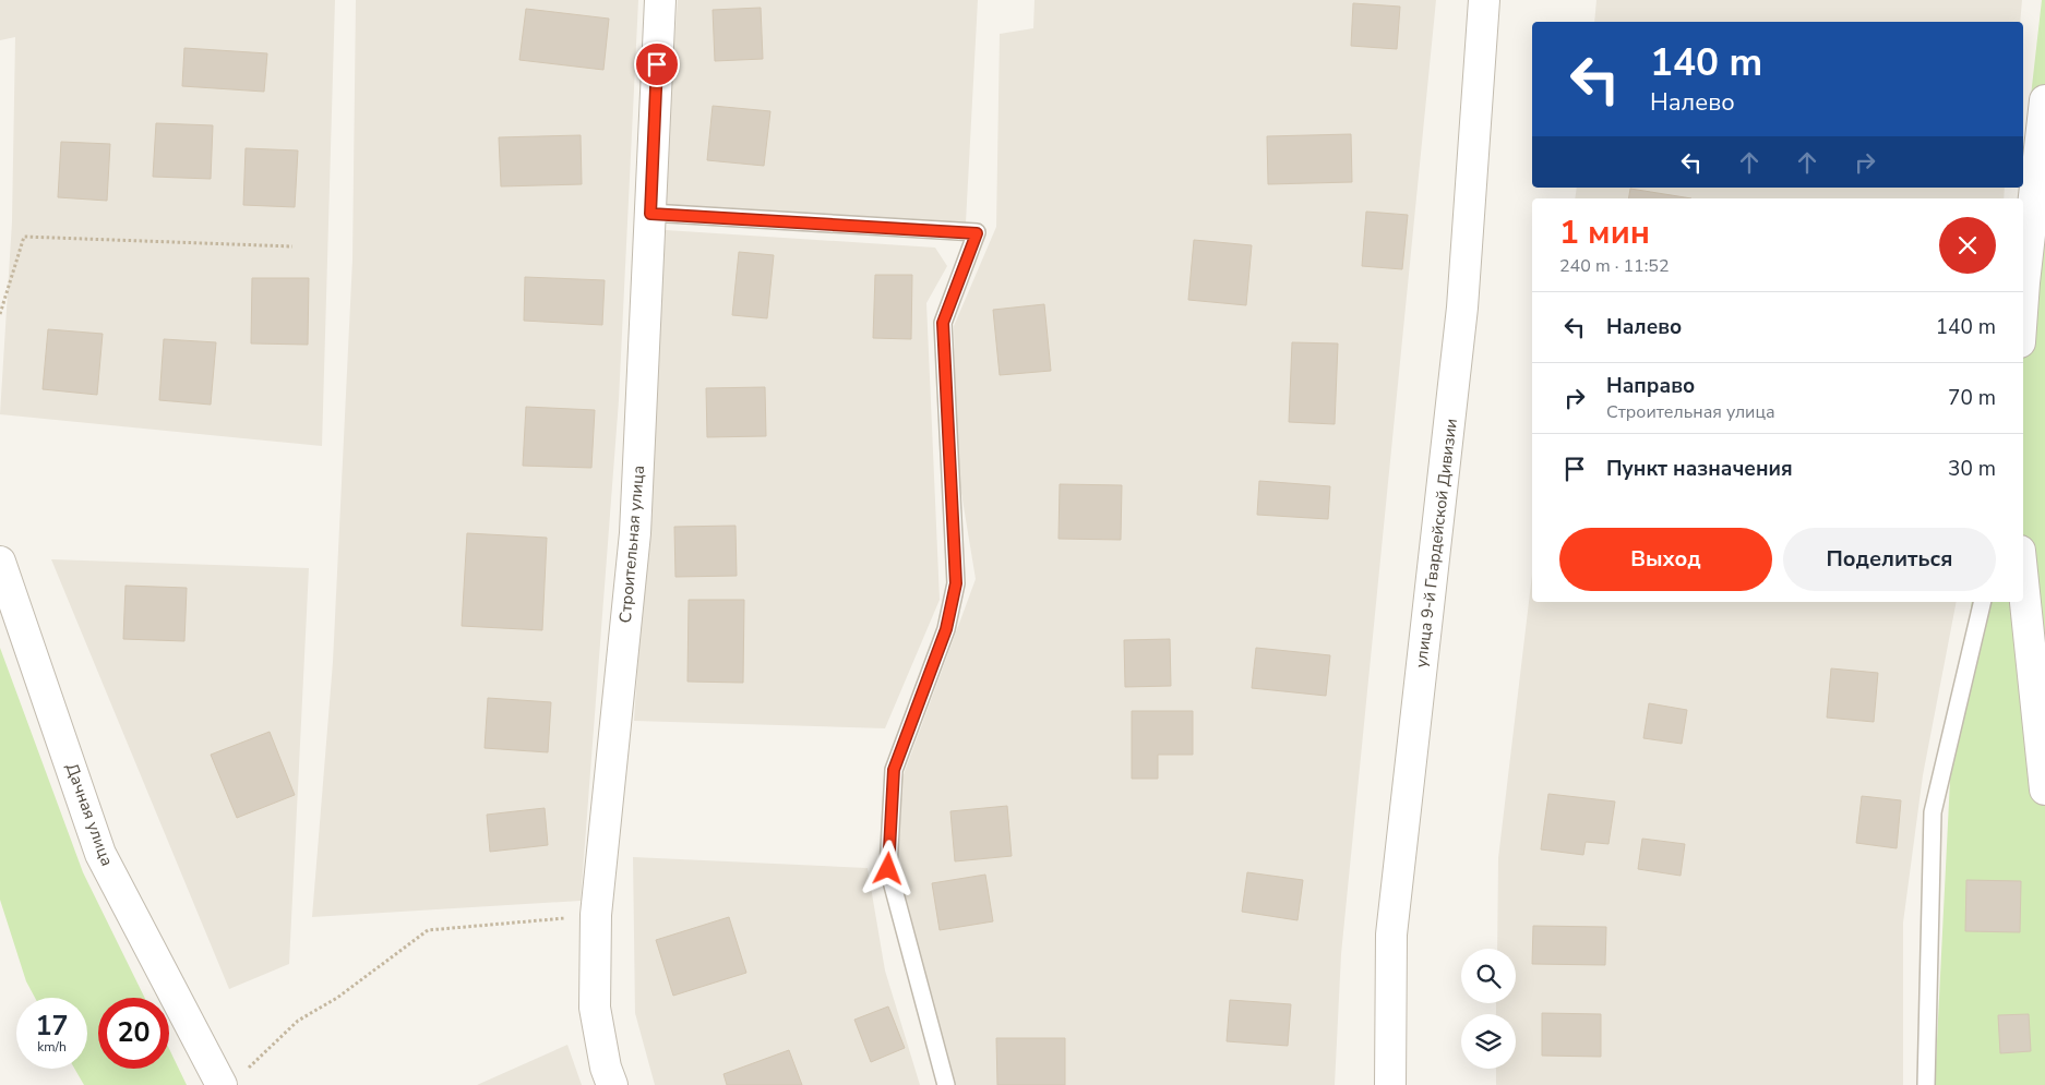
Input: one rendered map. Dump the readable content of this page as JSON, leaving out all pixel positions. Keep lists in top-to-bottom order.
{
  "streets": {
    "street": ["улица 9-й Гвардейской Дивизии", "Строительная улица", "Дачная улица"]
  },
  "page": {
    "turn": ["140 m", "Налево"],
    "heading": ["1 мин", "240 m · 11:52"],
    "list": [
      {
        "name": "Налево",
        "value": "140 m"
      },
      {
        "name": "Направо",
        "note": "Строительная улица",
        "value": "70 m"
      },
      {
        "name": "Пункт назначения",
        "value": "30 m"
      }
    ],
    "buttons": ["Выход", "Поделиться"],
    "speed": "17 km/h",
    "limit": "20"
  }
}
